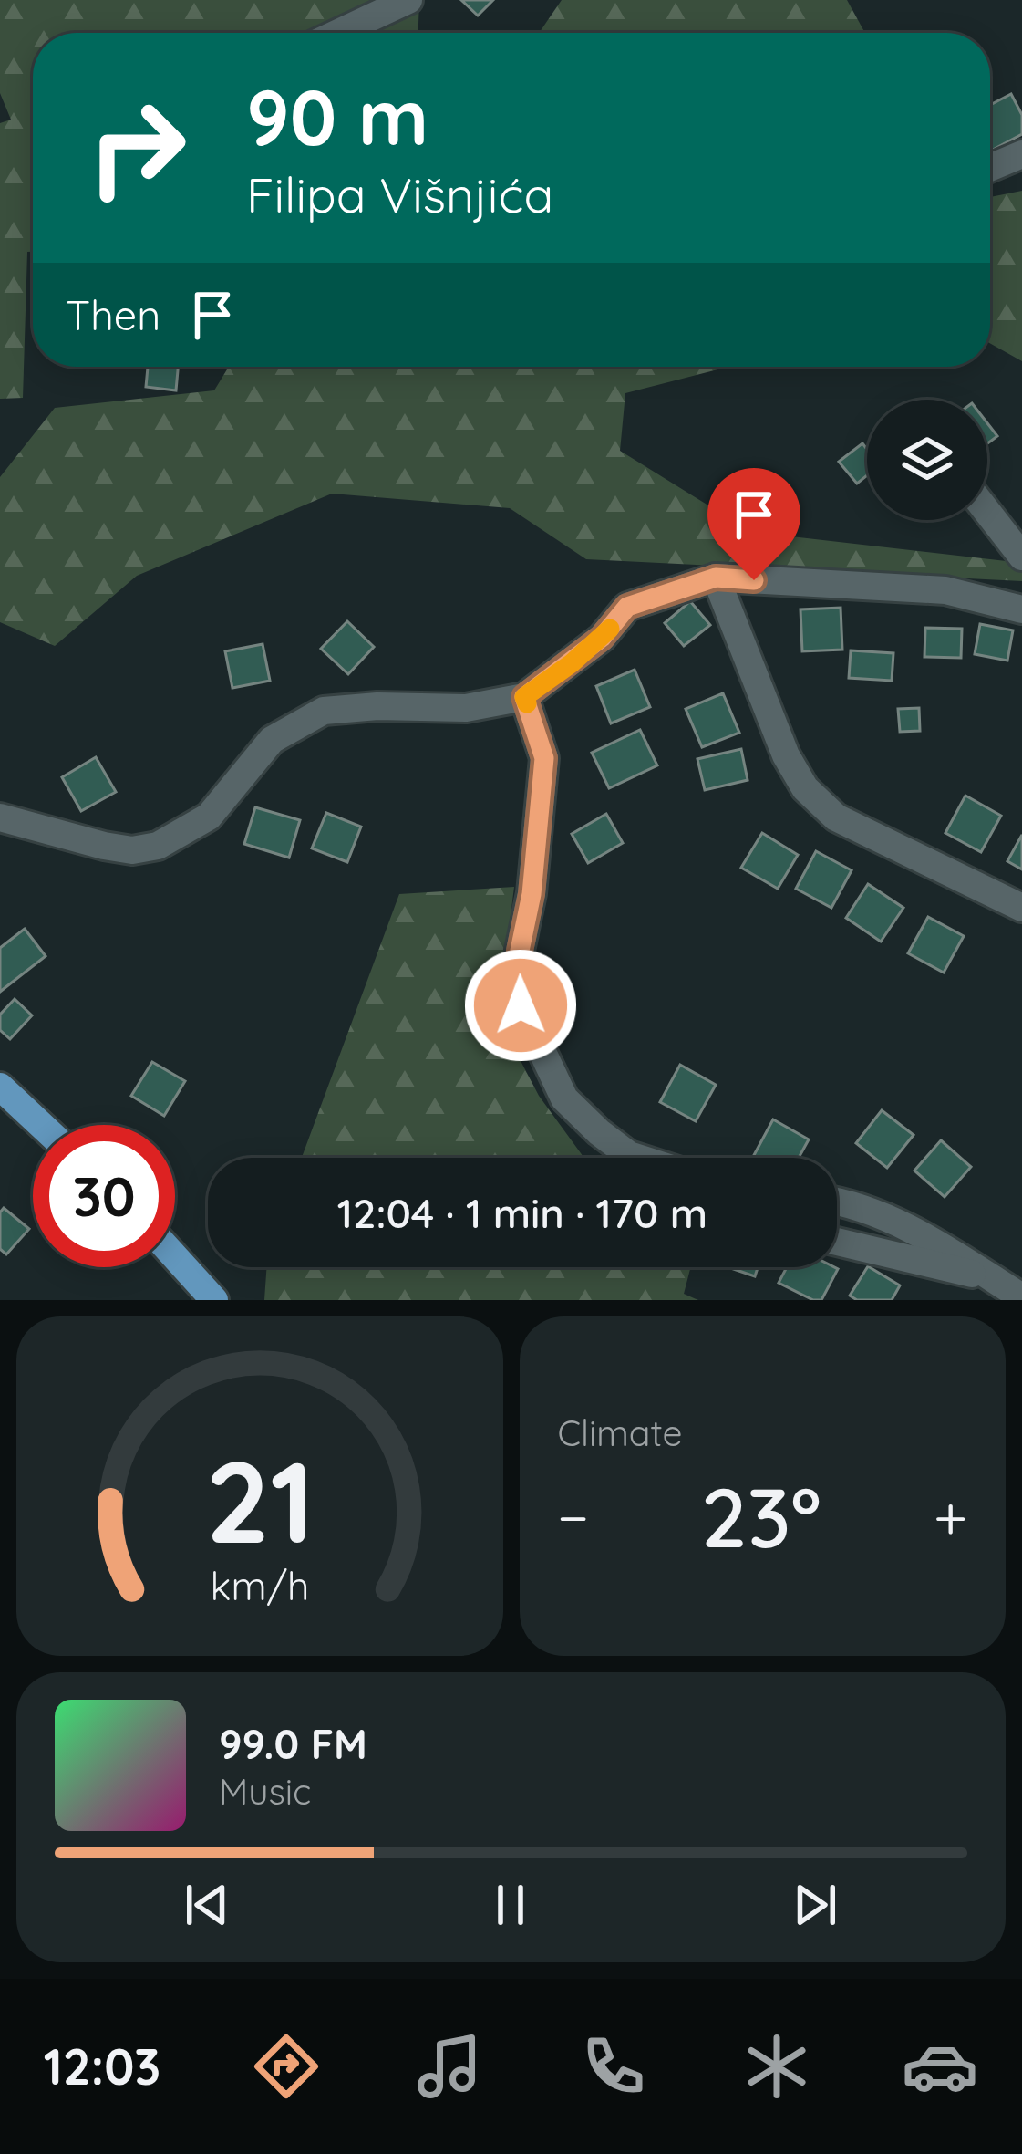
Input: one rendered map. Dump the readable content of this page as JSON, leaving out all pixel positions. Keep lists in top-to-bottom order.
{
  "page": {
    "turn": ["90 m", "Filipa Višnjića"],
    "then": "Then",
    "limit": "30",
    "trip": "12:04 · 1 min · 170 m",
    "tile": "Climate",
    "heat": ["−", "23°", "+"],
    "song": ["99.0 FM", "Music"],
    "tabs": "12:03",
    "gauge": ["21", "km/h"]
  }
}
